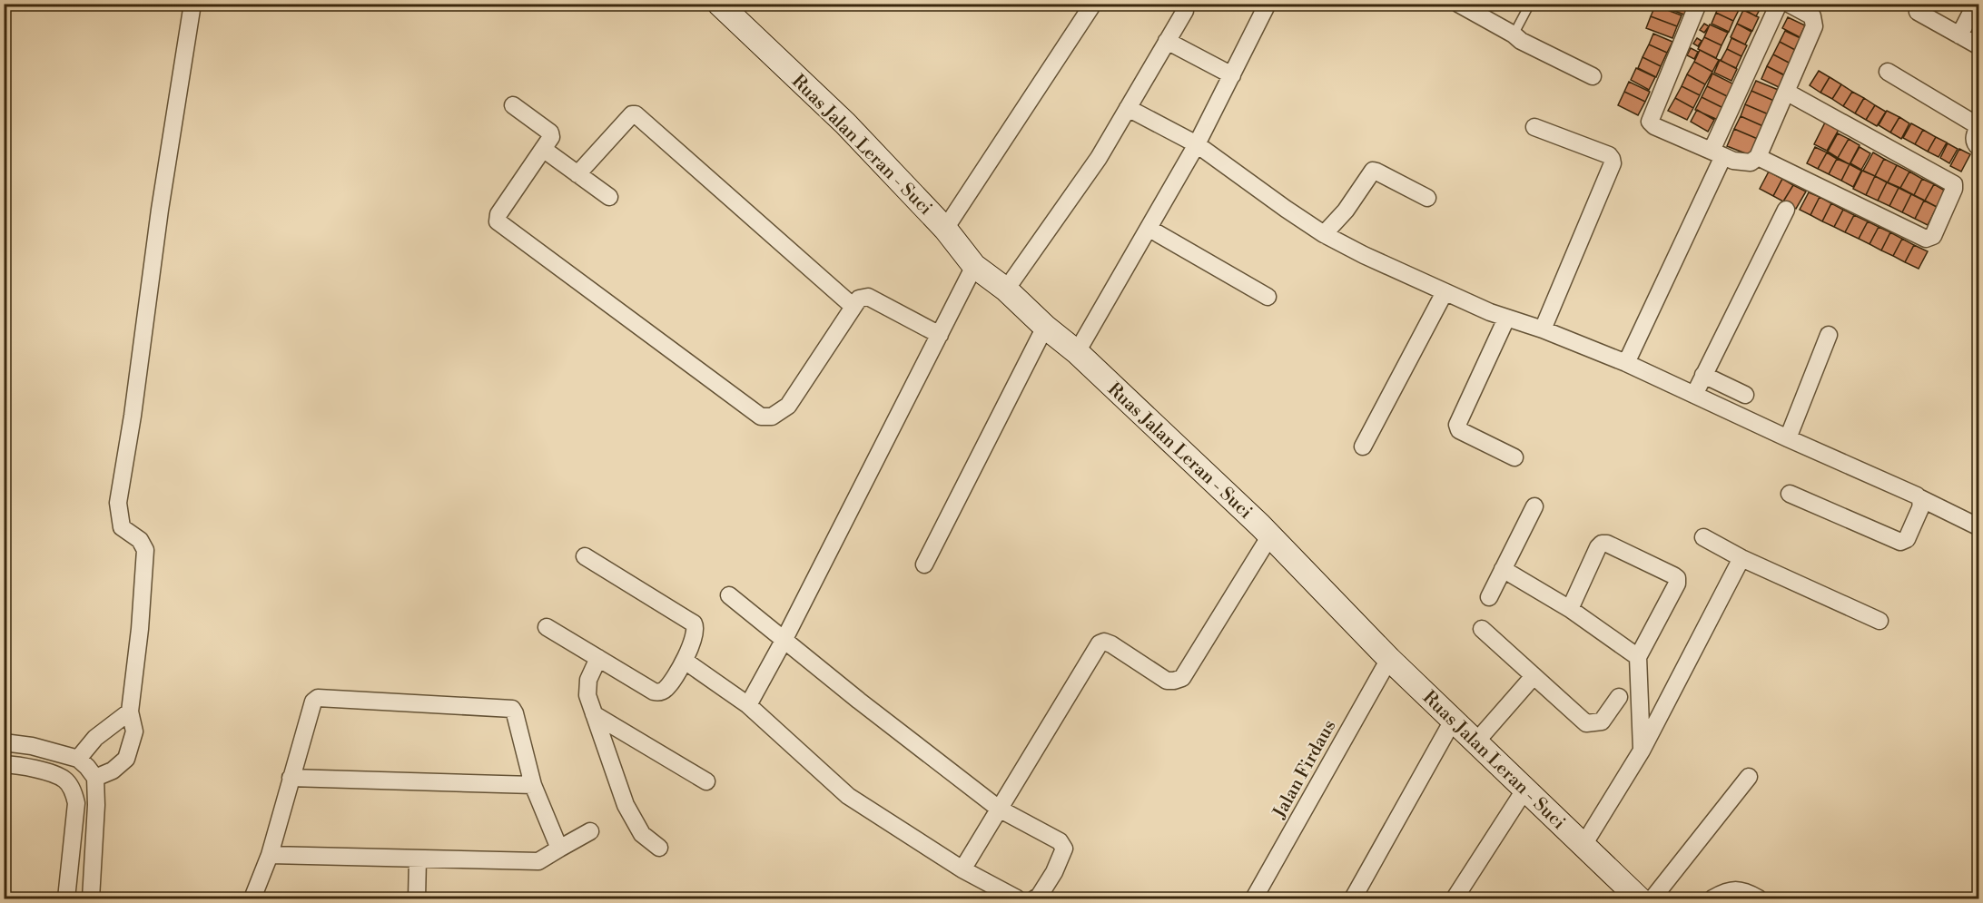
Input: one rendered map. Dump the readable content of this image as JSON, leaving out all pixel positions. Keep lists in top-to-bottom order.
{
  "streets": {
    "main road": ["Ruas Jalan Leran - Suci"],
    "street": ["Jalan Firdaus"]
  },
  "crossings": [
    ["Ruas Jalan Leran - Suci", "Jalan Firdaus"]
  ]
}
